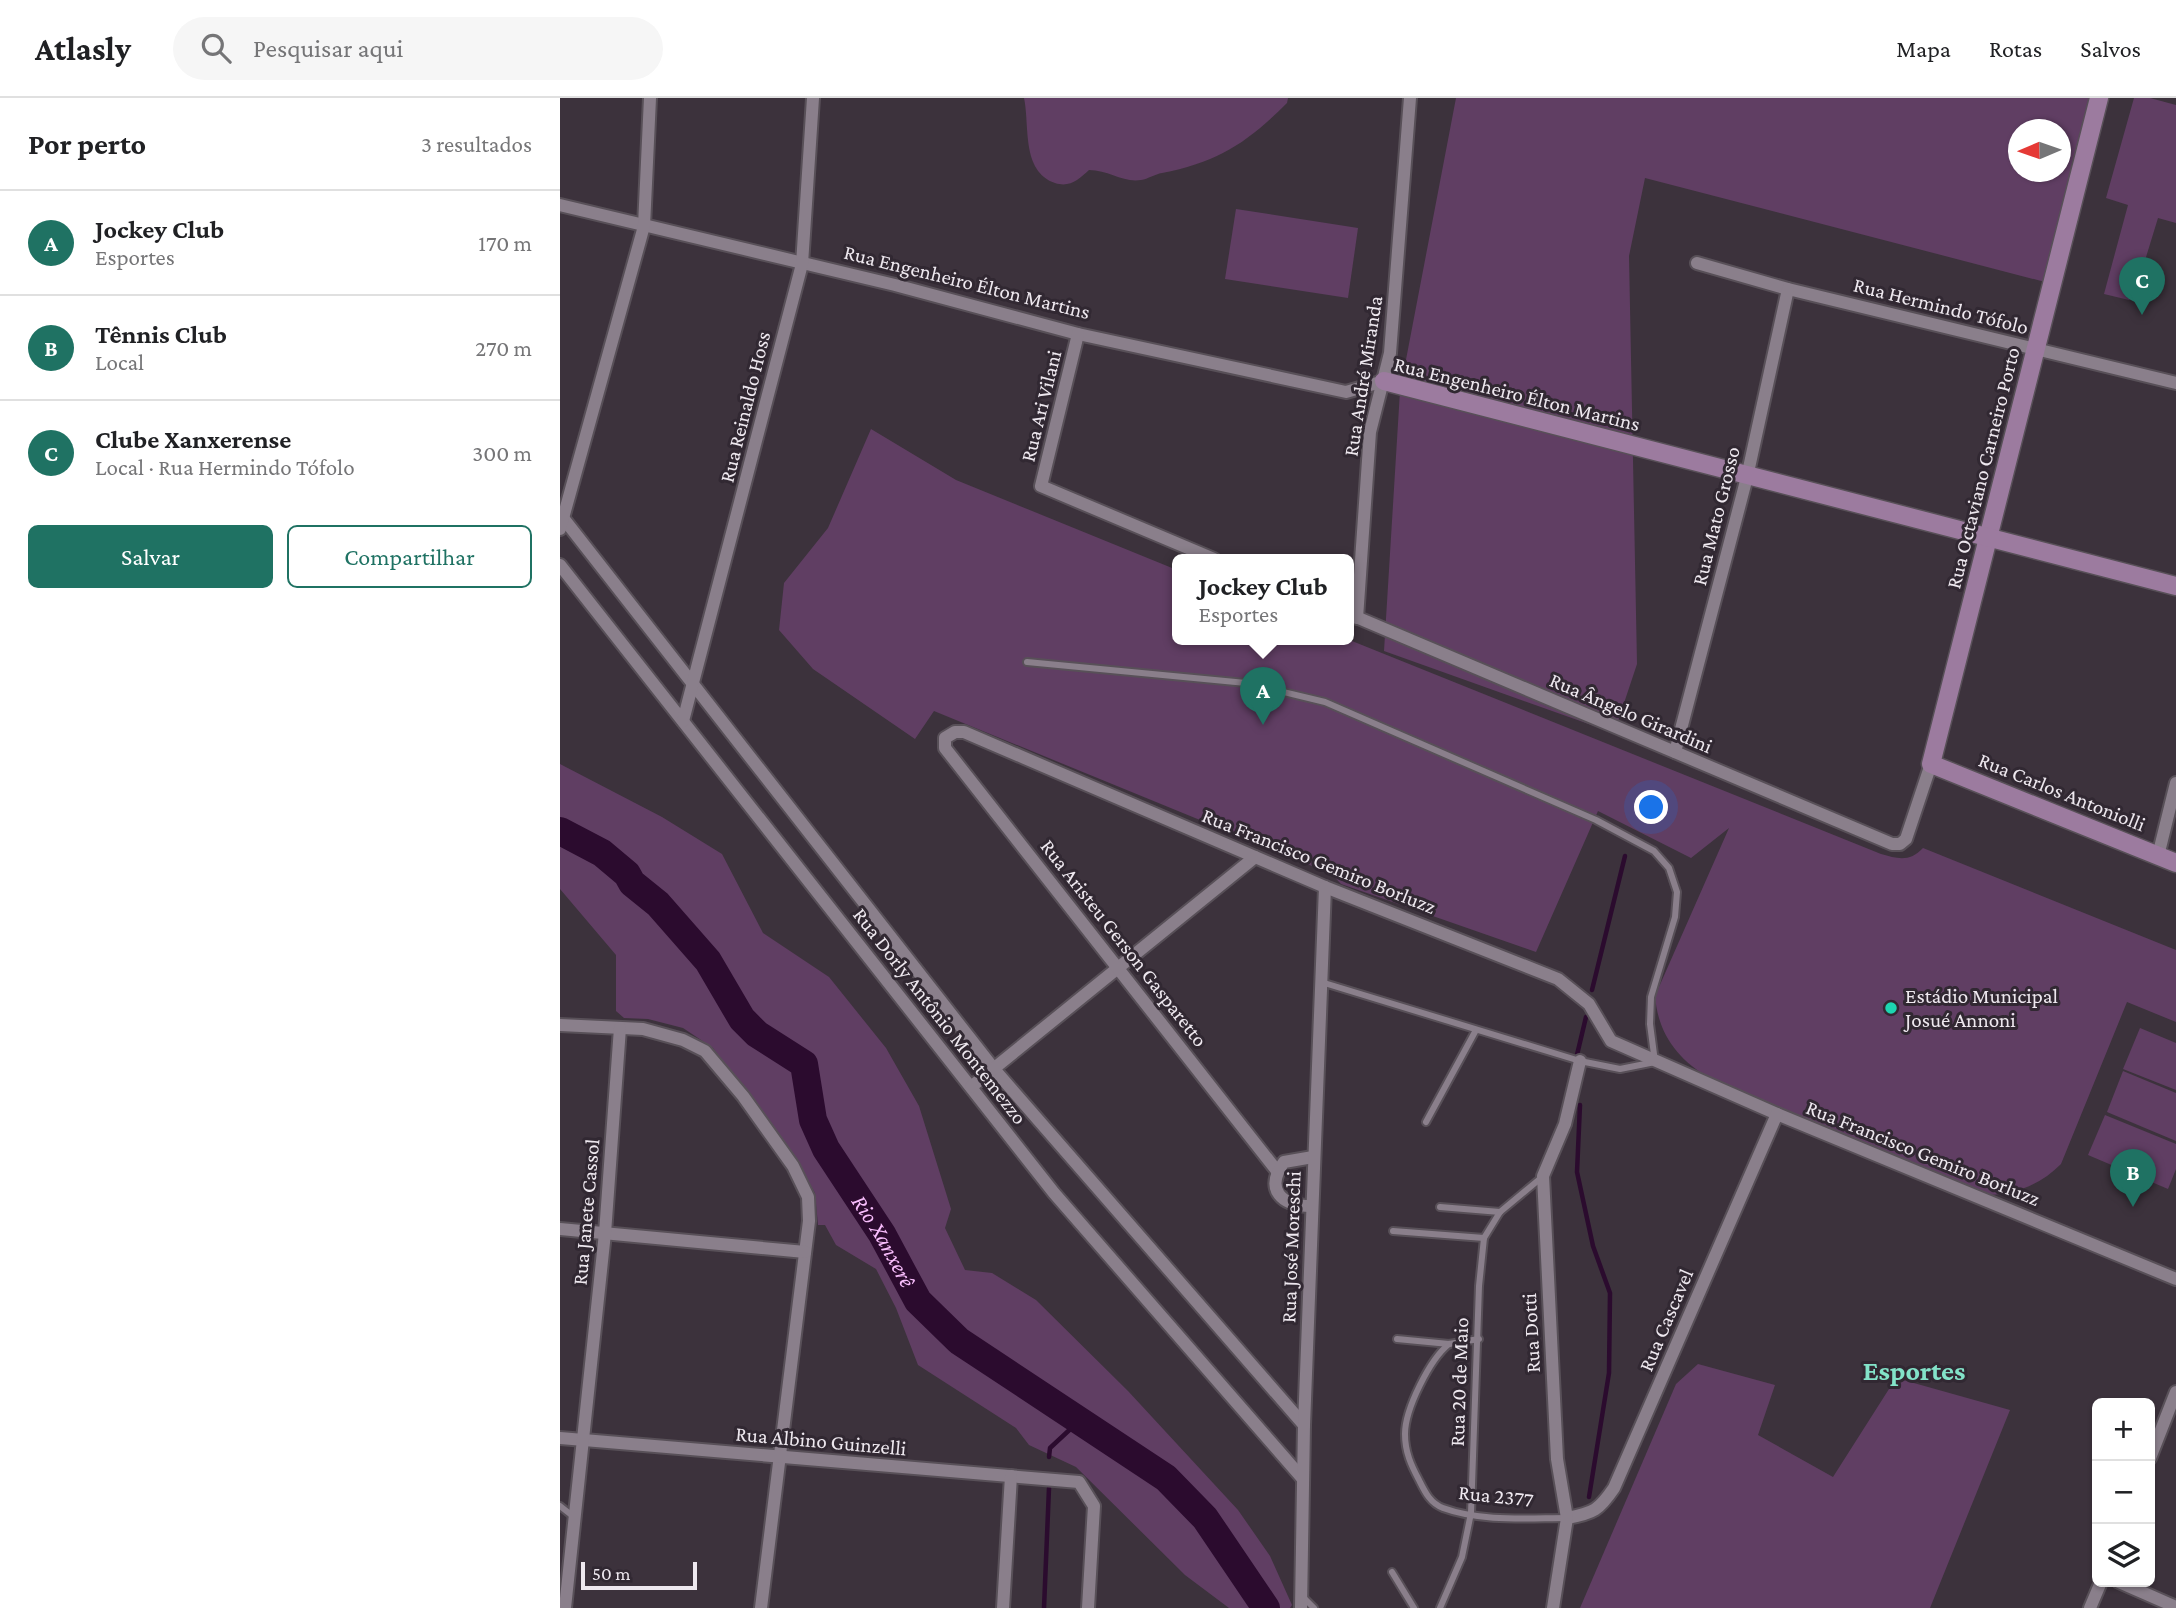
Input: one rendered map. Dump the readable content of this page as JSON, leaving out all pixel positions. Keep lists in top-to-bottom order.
{
  "streets": {
    "street": [
      "Rua Engenheiro Élton Martins",
      "Rua Hermindo Tófolo",
      "Rua André Miranda",
      "Rua Ari Vilani",
      "Rua Reinaldo Hoss",
      "Rua Octaviano Carneiro Porto",
      "Rua Mato Grosso",
      "Rua Ângelo Girardini",
      "Rua Carlos Antoniolli",
      "Rua Francisco Gemiro Borluzz",
      "Rua Aristeu Gerson Gasparetto",
      "Rua Dorly Antônio Montemezzo",
      "Rua Janete Cassol",
      "Rua José Moreschi",
      "Rua Cascavel",
      "Rua Dotti",
      "Rua Albino Guinzelli"
    ],
    "lane": ["Rua 20 de Maio", "Rua 2377"]
  },
  "crossings": [
    ["Rua Engenheiro Élton Martins", "Rua André Miranda"],
    ["Rua Engenheiro Élton Martins", "Rua Ari Vilani"],
    ["Rua Engenheiro Élton Martins", "Rua Reinaldo Hoss"],
    ["Rua Engenheiro Élton Martins", "Rua Octaviano Carneiro Porto"],
    ["Rua Engenheiro Élton Martins", "Rua Mato Grosso"],
    ["Rua Hermindo Tófolo", "Rua Octaviano Carneiro Porto"],
    ["Rua Hermindo Tófolo", "Rua Mato Grosso"],
    ["Rua Reinaldo Hoss", "Rua Dorly Antônio Montemezzo"],
    ["Rua Octaviano Carneiro Porto", "Rua Ângelo Girardini"],
    ["Rua Octaviano Carneiro Porto", "Rua Carlos Antoniolli"],
    ["Rua Mato Grosso", "Rua Ângelo Girardini"],
    ["Rua Francisco Gemiro Borluzz", "Rua Aristeu Gerson Gasparetto"],
    ["Rua Francisco Gemiro Borluzz", "Rua José Moreschi"],
    ["Rua Francisco Gemiro Borluzz", "Rua Cascavel"],
    ["Rua Aristeu Gerson Gasparetto", "Rua José Moreschi"],
    ["Rua Dorly Antônio Montemezzo", "Rua José Moreschi"],
    ["Rua Janete Cassol", "Rua Albino Guinzelli"],
    ["Rua Cascavel", "Rua Dotti"],
    ["Rua Cascavel", "Rua 2377"],
    ["Rua Dotti", "Rua 20 de Maio"],
    ["Rua Dotti", "Rua 2377"],
    ["Rua 20 de Maio", "Rua 2377"]
  ],
  "districts": ["Esportes"],
  "water": ["Rio Xanxerê"],
  "places": ["Estádio Municipal Josué Annoni"],
  "scale_bar": "50 m",
  "north": "left",
  "page": {
    "header": "Atlasly",
    "search": "Pesquisar aqui",
    "nav": ["Mapa", "Rotas", "Salvos"],
    "heading": ["Por perto", "3 resultados"],
    "list": [
      {
        "mark": "A",
        "name": "Jockey Club",
        "note": "Esportes",
        "value": "170 m"
      },
      {
        "mark": "B",
        "name": "Tênnis Club",
        "note": "Local",
        "value": "270 m"
      },
      {
        "mark": "C",
        "name": "Clube Xanxerense",
        "note": "Local · Rua Hermindo Tófolo",
        "value": "300 m"
      }
    ],
    "pins": ["C", "A", "B"],
    "buttons": ["Salvar", "Compartilhar"],
    "popup": ["Jockey Club", "Esportes"],
    "map_buttons": ["+", "−"],
    "scale": "50 m"
  }
}
